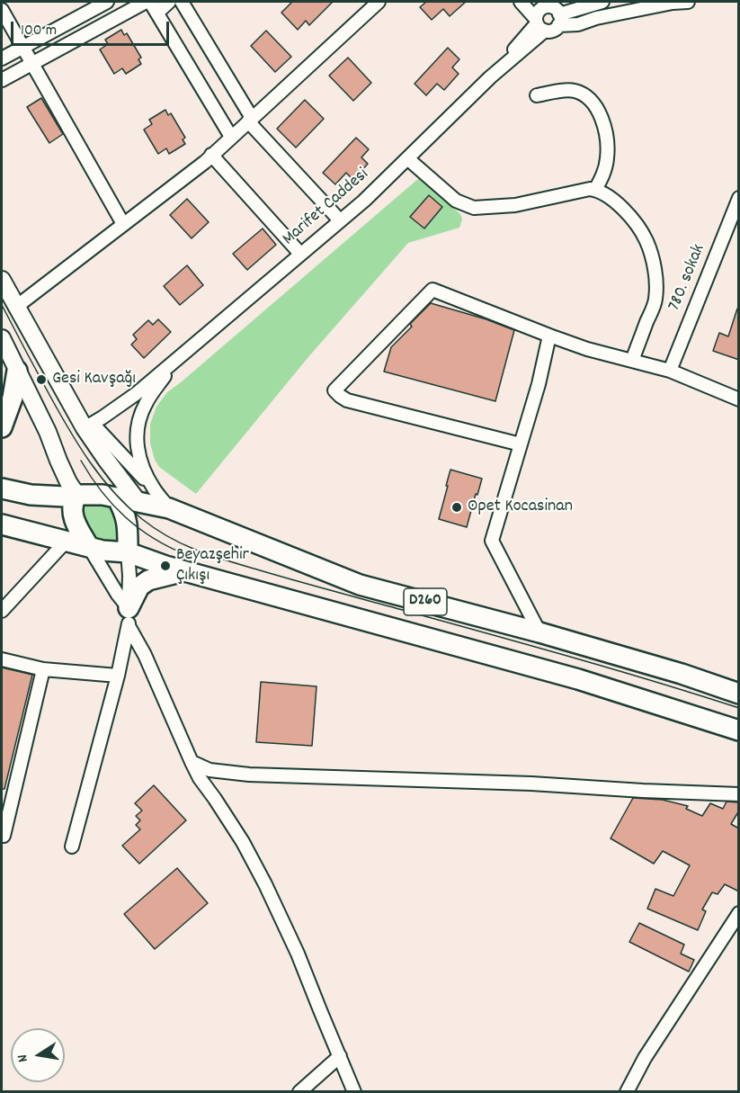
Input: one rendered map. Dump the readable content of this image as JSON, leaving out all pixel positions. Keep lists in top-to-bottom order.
{
  "streets": {
    "highway": ["D260"],
    "street": ["Marifet Caddesi", "780. sokak"]
  },
  "places": ["Gesi Kavşağı", "Opet Kocasinan", "Beyazşehir Çıkışı"],
  "scale_bar": "100 m",
  "north": "left"
}
